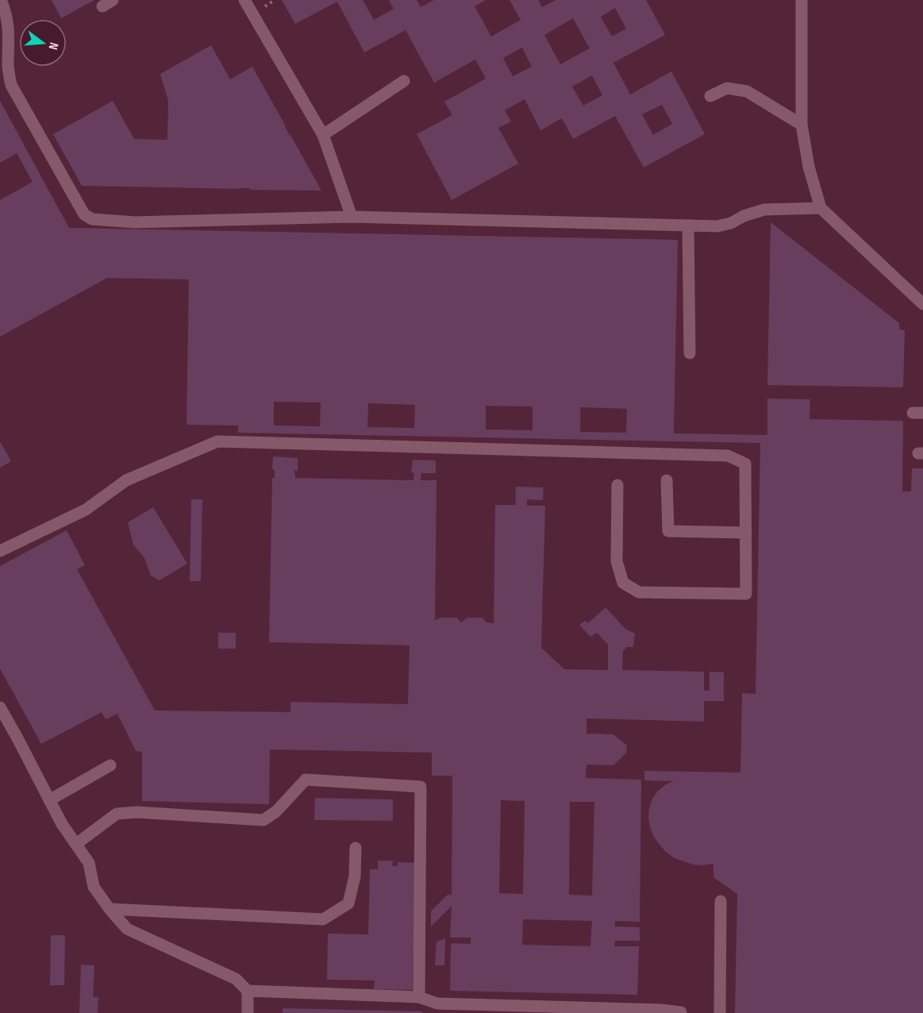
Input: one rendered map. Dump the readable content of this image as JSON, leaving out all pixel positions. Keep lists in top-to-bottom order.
{
  "north": "right"
}
